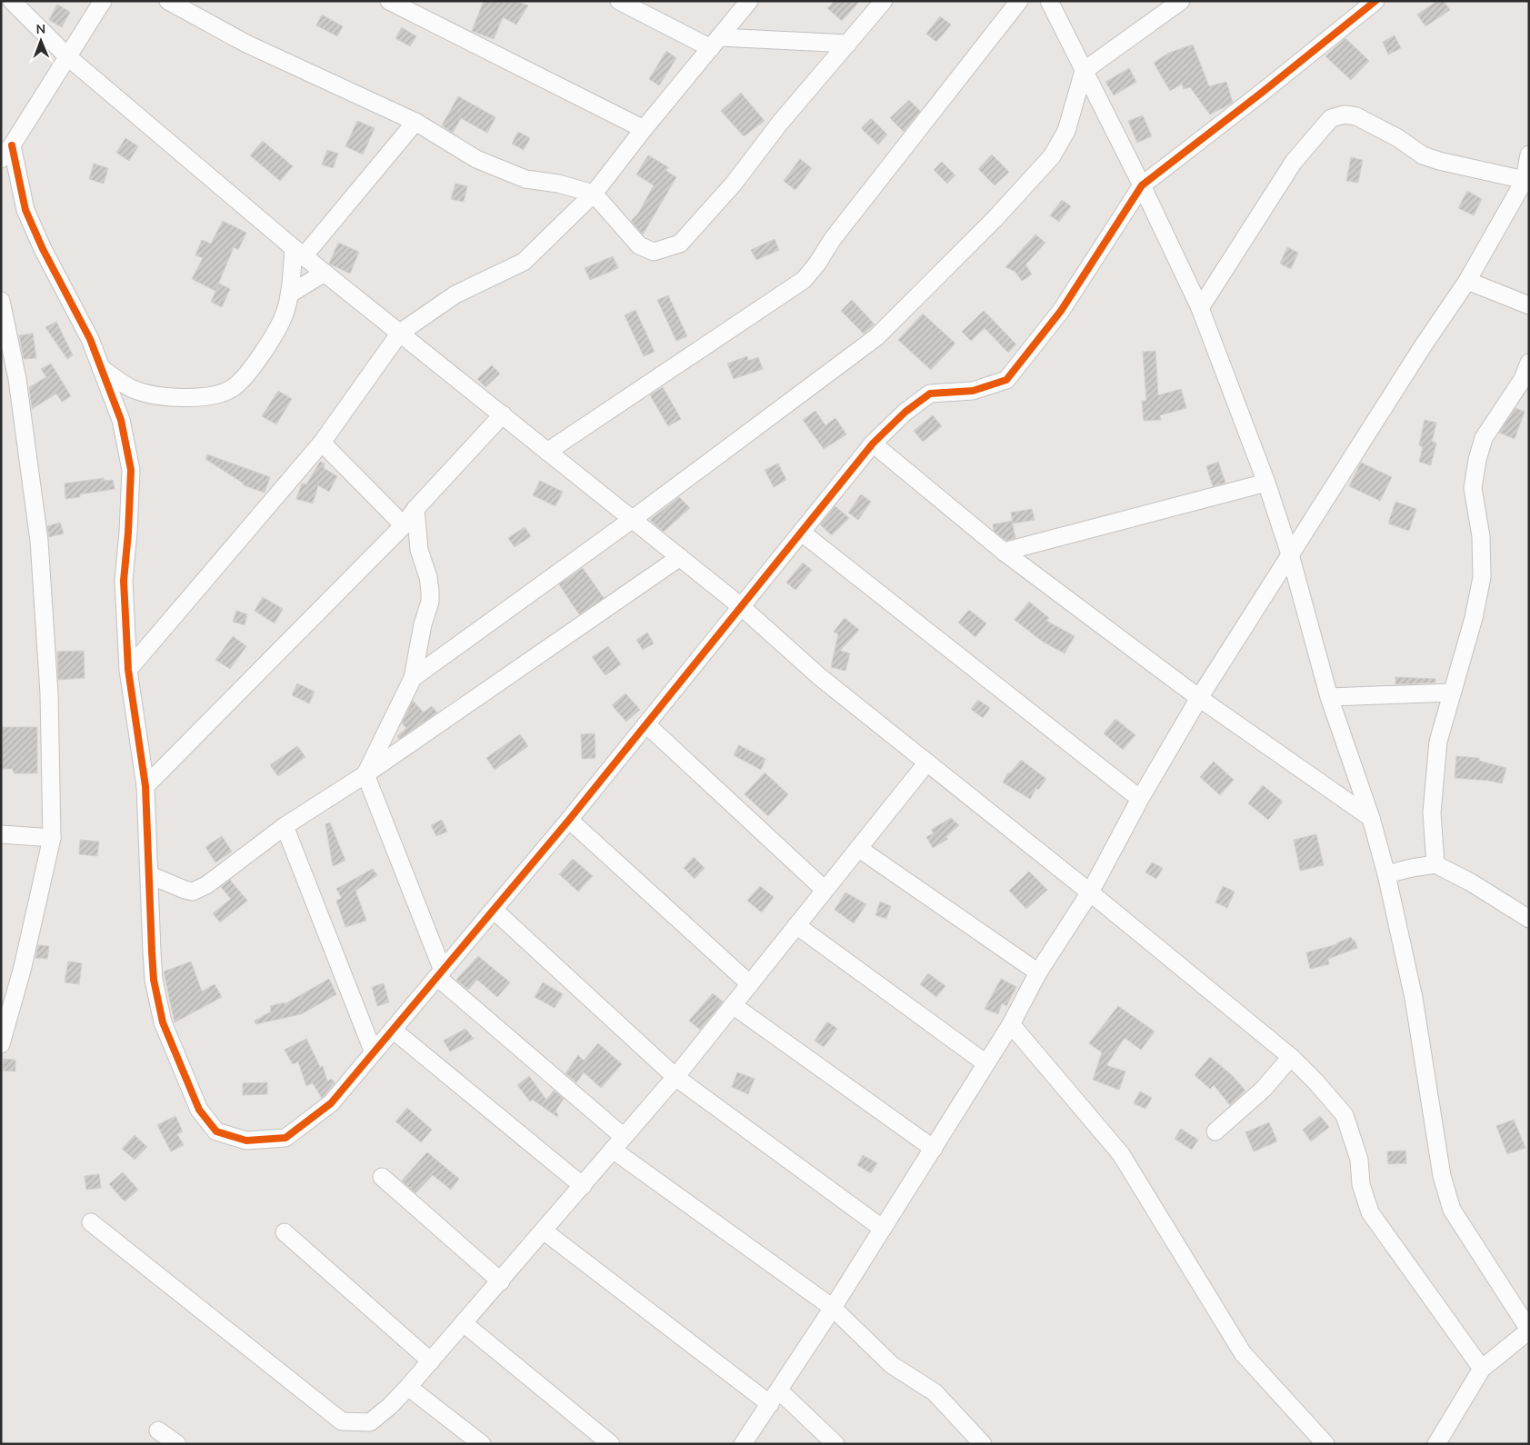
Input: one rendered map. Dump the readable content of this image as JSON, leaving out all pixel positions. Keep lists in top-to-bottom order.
{
  "north": "top"
}
